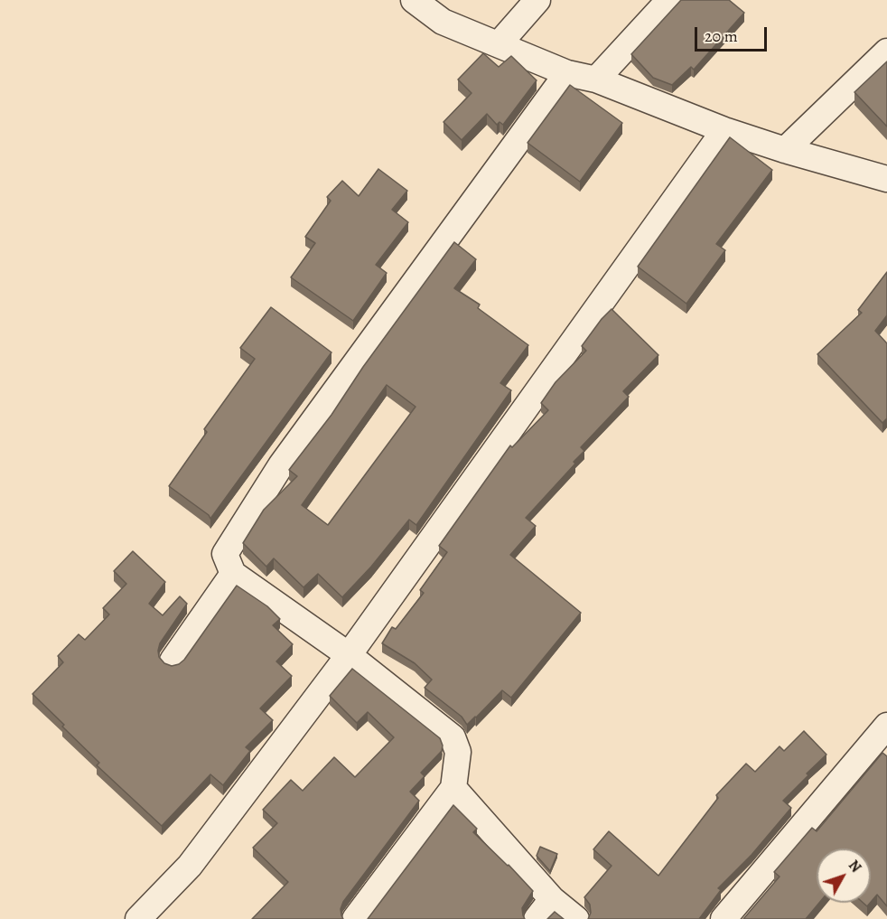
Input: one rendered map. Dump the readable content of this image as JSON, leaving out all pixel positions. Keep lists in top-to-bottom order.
{
  "scale_bar": "20 m",
  "north": "top right"
}
